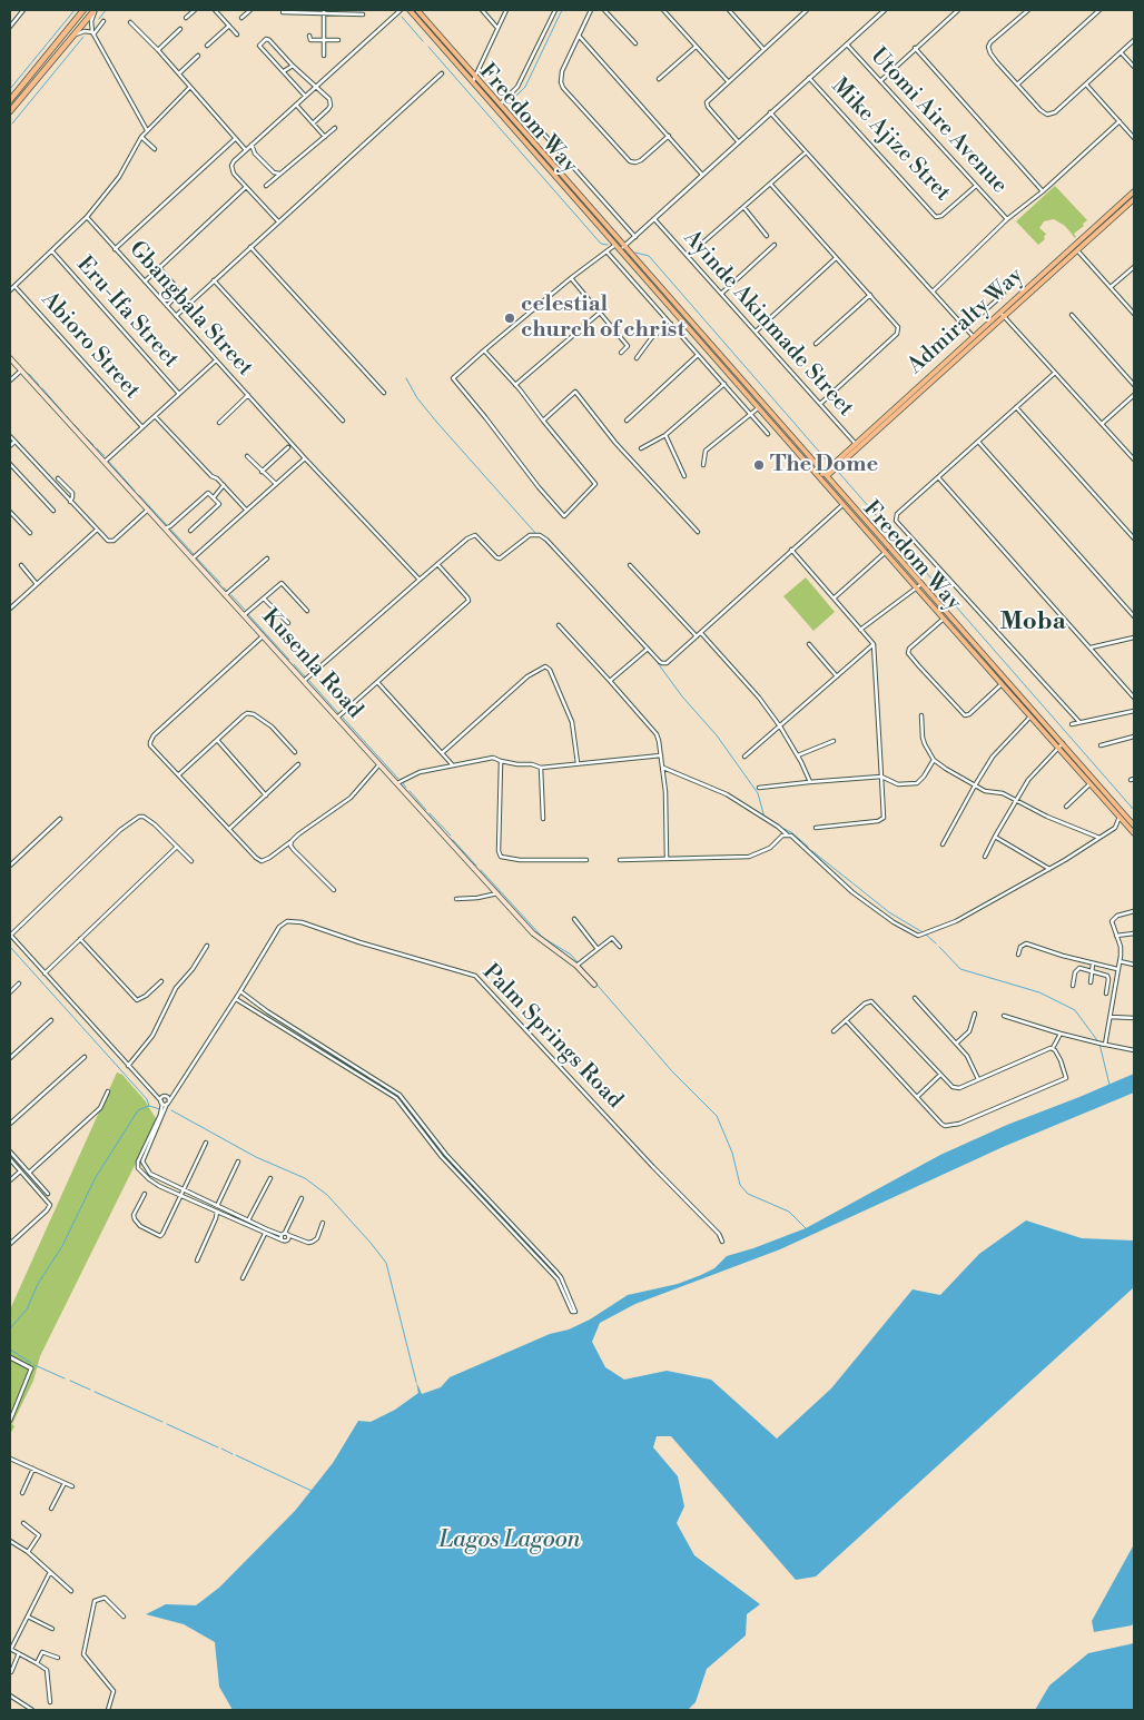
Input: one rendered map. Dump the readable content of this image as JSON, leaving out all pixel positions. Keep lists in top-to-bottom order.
{
  "streets": {
    "main road": ["Freedom Way", "Admiralty Way", "Kusenla Road"],
    "street": [
      "Utomi Aire Avenue",
      "Mike Ajize Stret",
      "Gbangbala Street",
      "Eru-Ifa Street",
      "Ayinde Akinmade Street",
      "Abioro Street",
      "Palm Springs Road"
    ]
  },
  "crossings": [
    ["Freedom Way", "Admiralty Way"],
    ["Utomi Aire Avenue", "Mike Ajize Stret"],
    ["Admiralty Way", "Ayinde Akinmade Street"]
  ],
  "districts": ["Moba"],
  "water": ["Lagos Lagoon"],
  "places": ["celestial church of christ", "The Dome"]
}
